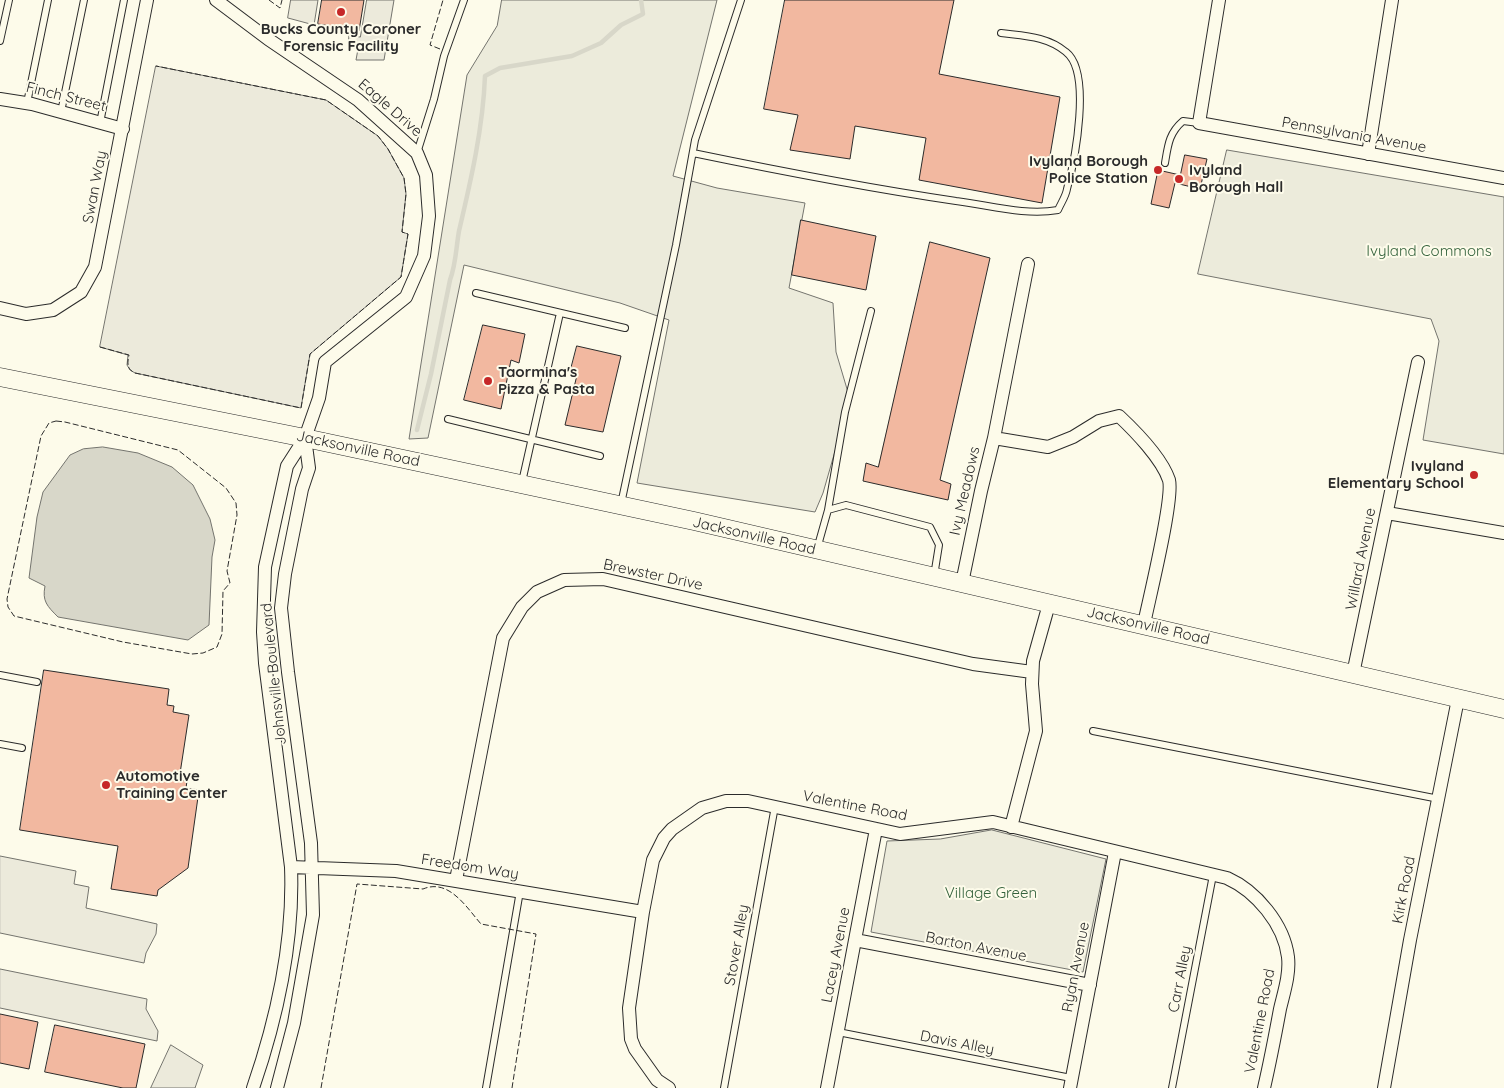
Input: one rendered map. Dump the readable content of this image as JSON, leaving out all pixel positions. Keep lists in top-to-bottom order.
{
  "streets": {
    "main road": ["Jacksonville Road"],
    "street": [
      "Finch Street",
      "Eagle Drive",
      "Pennsylvania Avenue",
      "Swan Way",
      "Ivy Meadows",
      "Willard Avenue",
      "Brewster Drive",
      "Johnsville Boulevard",
      "Valentine Road",
      "Freedom Way",
      "Kirk Road",
      "Barton Avenue",
      "Lacey Avenue",
      "Ryan Avenue"
    ],
    "lane": ["Stover Alley", "Carr Alley", "Davis Alley"]
  },
  "crossings": [
    ["Finch Street", "Swan Way"],
    ["Eagle Drive", "Jacksonville Road"],
    ["Eagle Drive", "Johnsville Boulevard"],
    ["Jacksonville Road", "Ivy Meadows"],
    ["Jacksonville Road", "Willard Avenue"],
    ["Jacksonville Road", "Johnsville Boulevard"],
    ["Jacksonville Road", "Kirk Road"],
    ["Brewster Drive", "Freedom Way"],
    ["Johnsville Boulevard", "Freedom Way"],
    ["Valentine Road", "Freedom Way"],
    ["Valentine Road", "Stover Alley"],
    ["Valentine Road", "Lacey Avenue"],
    ["Valentine Road", "Ryan Avenue"],
    ["Valentine Road", "Carr Alley"],
    ["Barton Avenue", "Lacey Avenue"],
    ["Barton Avenue", "Ryan Avenue"],
    ["Lacey Avenue", "Davis Alley"],
    ["Ryan Avenue", "Davis Alley"]
  ],
  "parks": ["Ivyland Commons", "Village Green"],
  "places": [
    "Bucks County Coroner Forensic Facility",
    "Ivyland Borough Police Station",
    "Ivyland Borough Hall",
    "Taormina's Pizza & Pasta",
    "Ivyland Elementary School",
    "Automotive Training Center"
  ]
}
